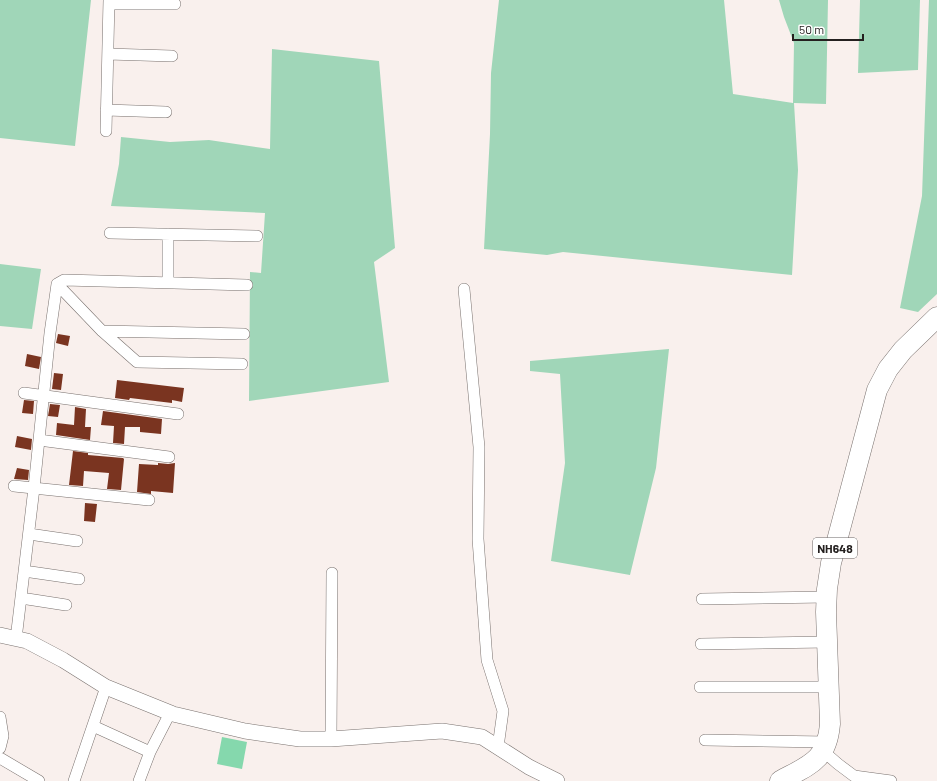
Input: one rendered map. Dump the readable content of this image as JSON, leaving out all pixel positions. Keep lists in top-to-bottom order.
{
  "streets": {
    "highway": ["NH648"]
  },
  "scale_bar": "50 m"
}
